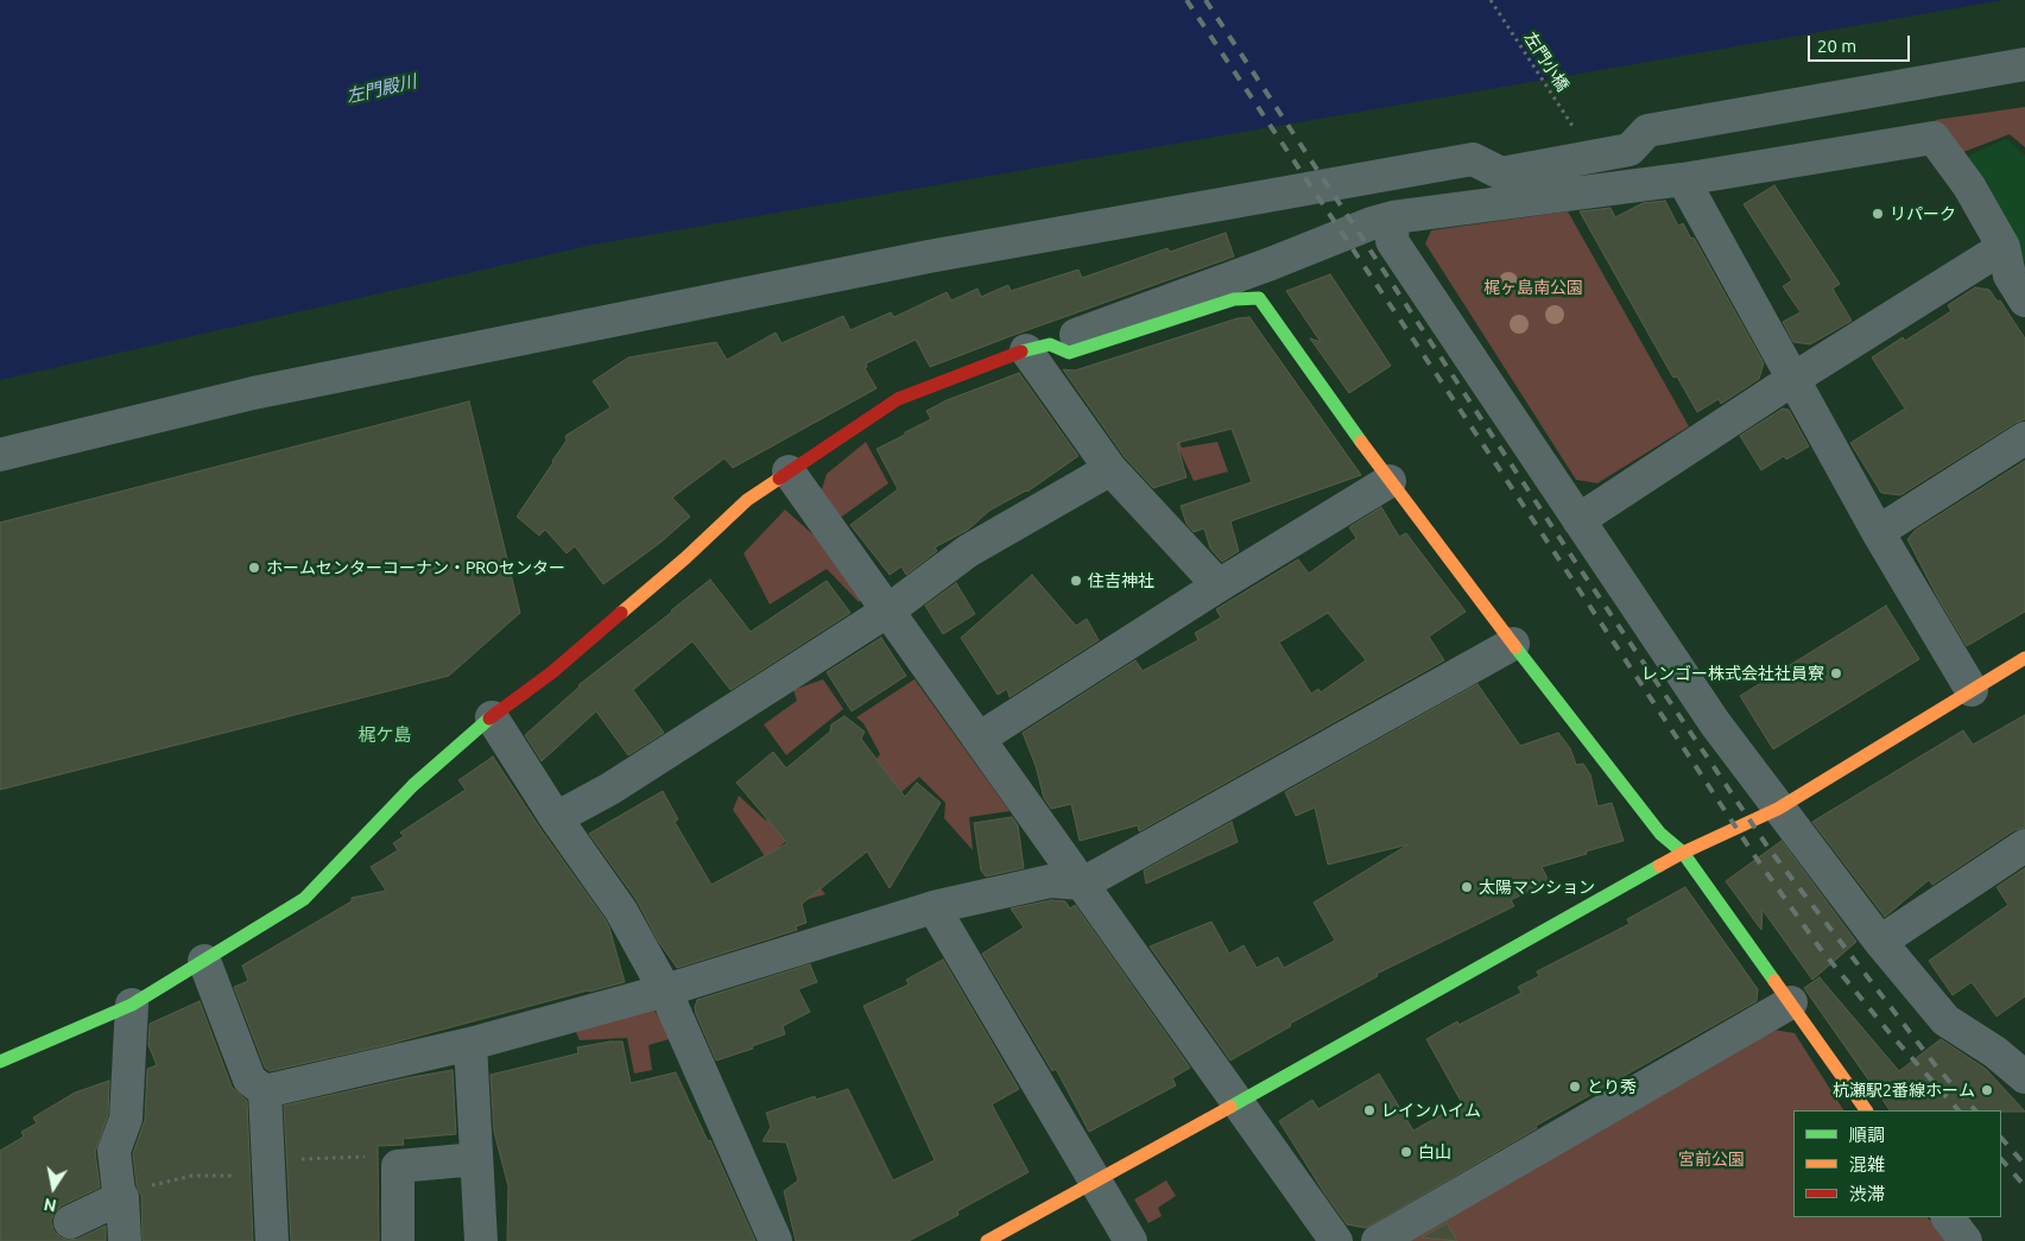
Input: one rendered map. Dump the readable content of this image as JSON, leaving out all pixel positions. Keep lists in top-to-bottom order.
{
  "streets": {
    "path": ["左門小橋"]
  },
  "districts": ["梶ケ島"],
  "water": ["左門殿川"],
  "parks": ["梶ヶ島南公園", "宮前公園"],
  "places": [
    "リパーク",
    "ホームセンターコーナン・PROセンター",
    "住吉神社",
    "レンゴー株式会社社員寮",
    "太陽マンション",
    "とり秀",
    "杭瀬駅2番線ホーム",
    "レインハイム",
    "白山"
  ],
  "legend": ["順調", "混雑", "渋滞"],
  "scale_bar": "20 m",
  "north": "bottom"
}
